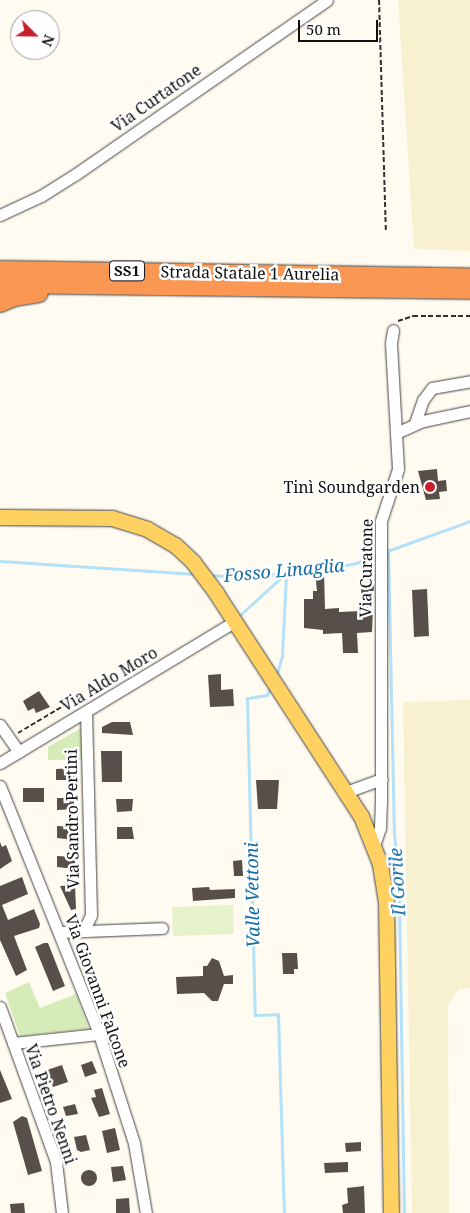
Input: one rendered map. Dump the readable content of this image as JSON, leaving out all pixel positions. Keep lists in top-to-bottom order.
{
  "streets": {
    "highway": ["SS1", "Strada Statale 1 Aurelia"],
    "street": [
      "Via Curtatone",
      "Via Curatone",
      "Via Aldo Moro",
      "Via Sandro Pertini",
      "Via Giovanni Falcone",
      "Via Pietro Nenni"
    ]
  },
  "crossings": [
    ["Via Aldo Moro", "Via Sandro Pertini"]
  ],
  "water": ["Fosso Linaglia", "Il Gorile", "Valle Vettoni"],
  "places": ["Tinì Soundgarden"],
  "scale_bar": "50 m",
  "north": "bottom right"
}
